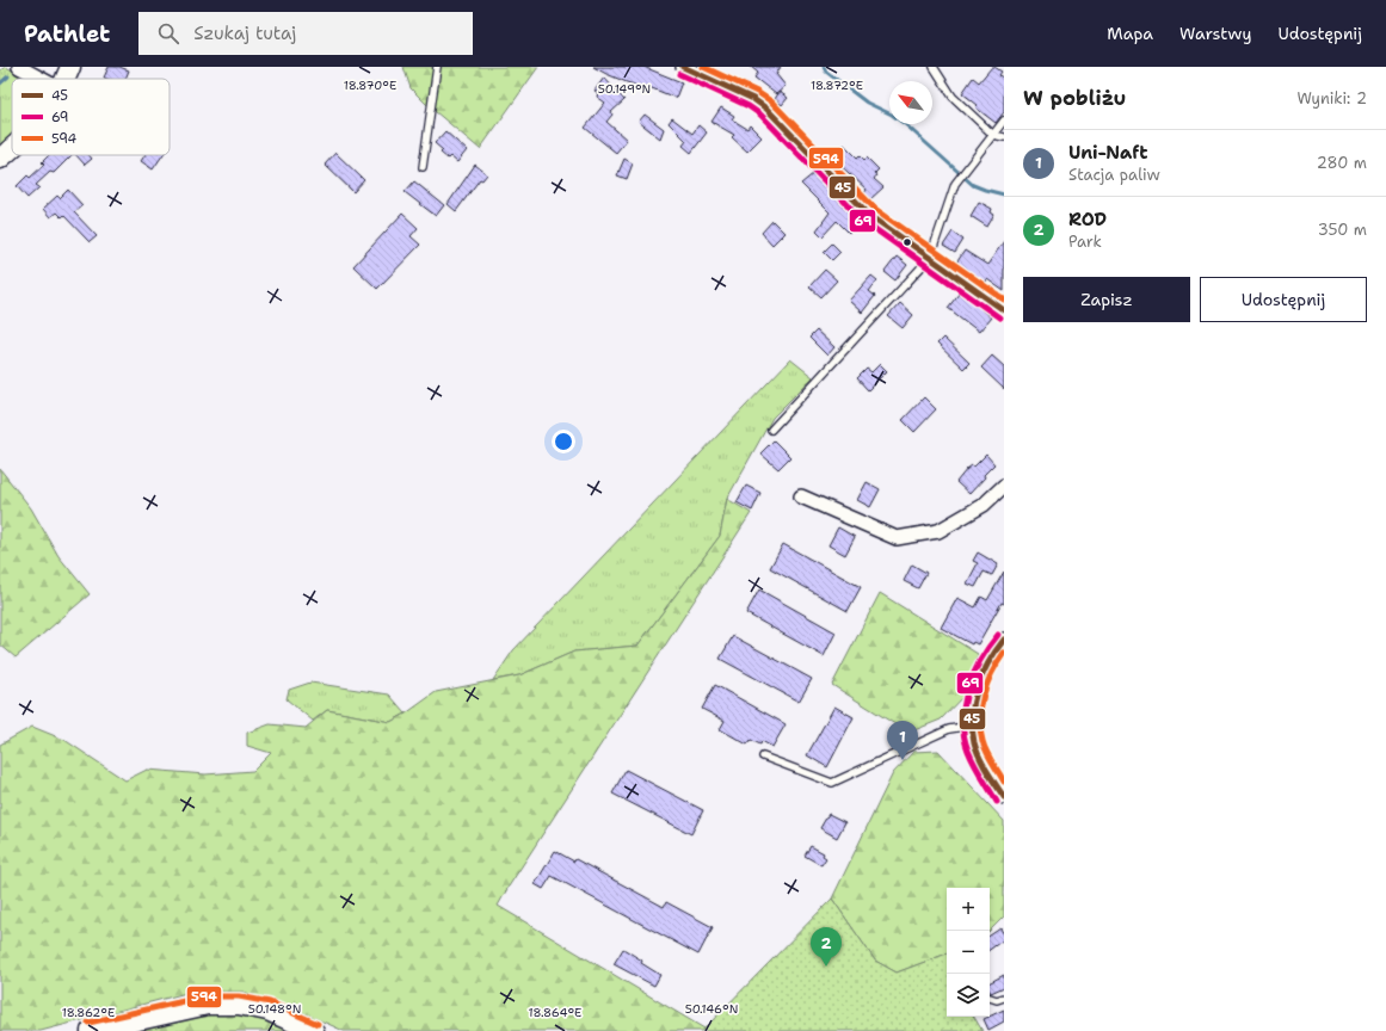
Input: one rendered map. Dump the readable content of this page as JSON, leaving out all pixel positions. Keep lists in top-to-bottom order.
{
  "lines": ["transit line 45", "transit line 594", "transit line 69"],
  "legend": ["45", "69", "594"],
  "north": "top left",
  "page": {
    "header": "Pathlet",
    "search": "Szukaj tutaj",
    "nav": ["Mapa", "Warstwy", "Udostępnij"],
    "heading": ["W pobliżu", "Wyniki: 2"],
    "list": [
      {
        "mark": "1",
        "name": "Uni-Naft",
        "note": "Stacja paliw",
        "value": "280 m"
      },
      {
        "mark": "2",
        "name": "ROD",
        "note": "Park",
        "value": "350 m"
      }
    ],
    "buttons": ["Zapisz", "Udostępnij"],
    "pins": ["1", "2"],
    "map_buttons": ["+", "−"]
  },
  "coordinates": [
    "18.870°E",
    "18.872°E",
    "50.149°N",
    "50.148°N",
    "50.146°N",
    "18.862°E",
    "18.864°E"
  ]
}
